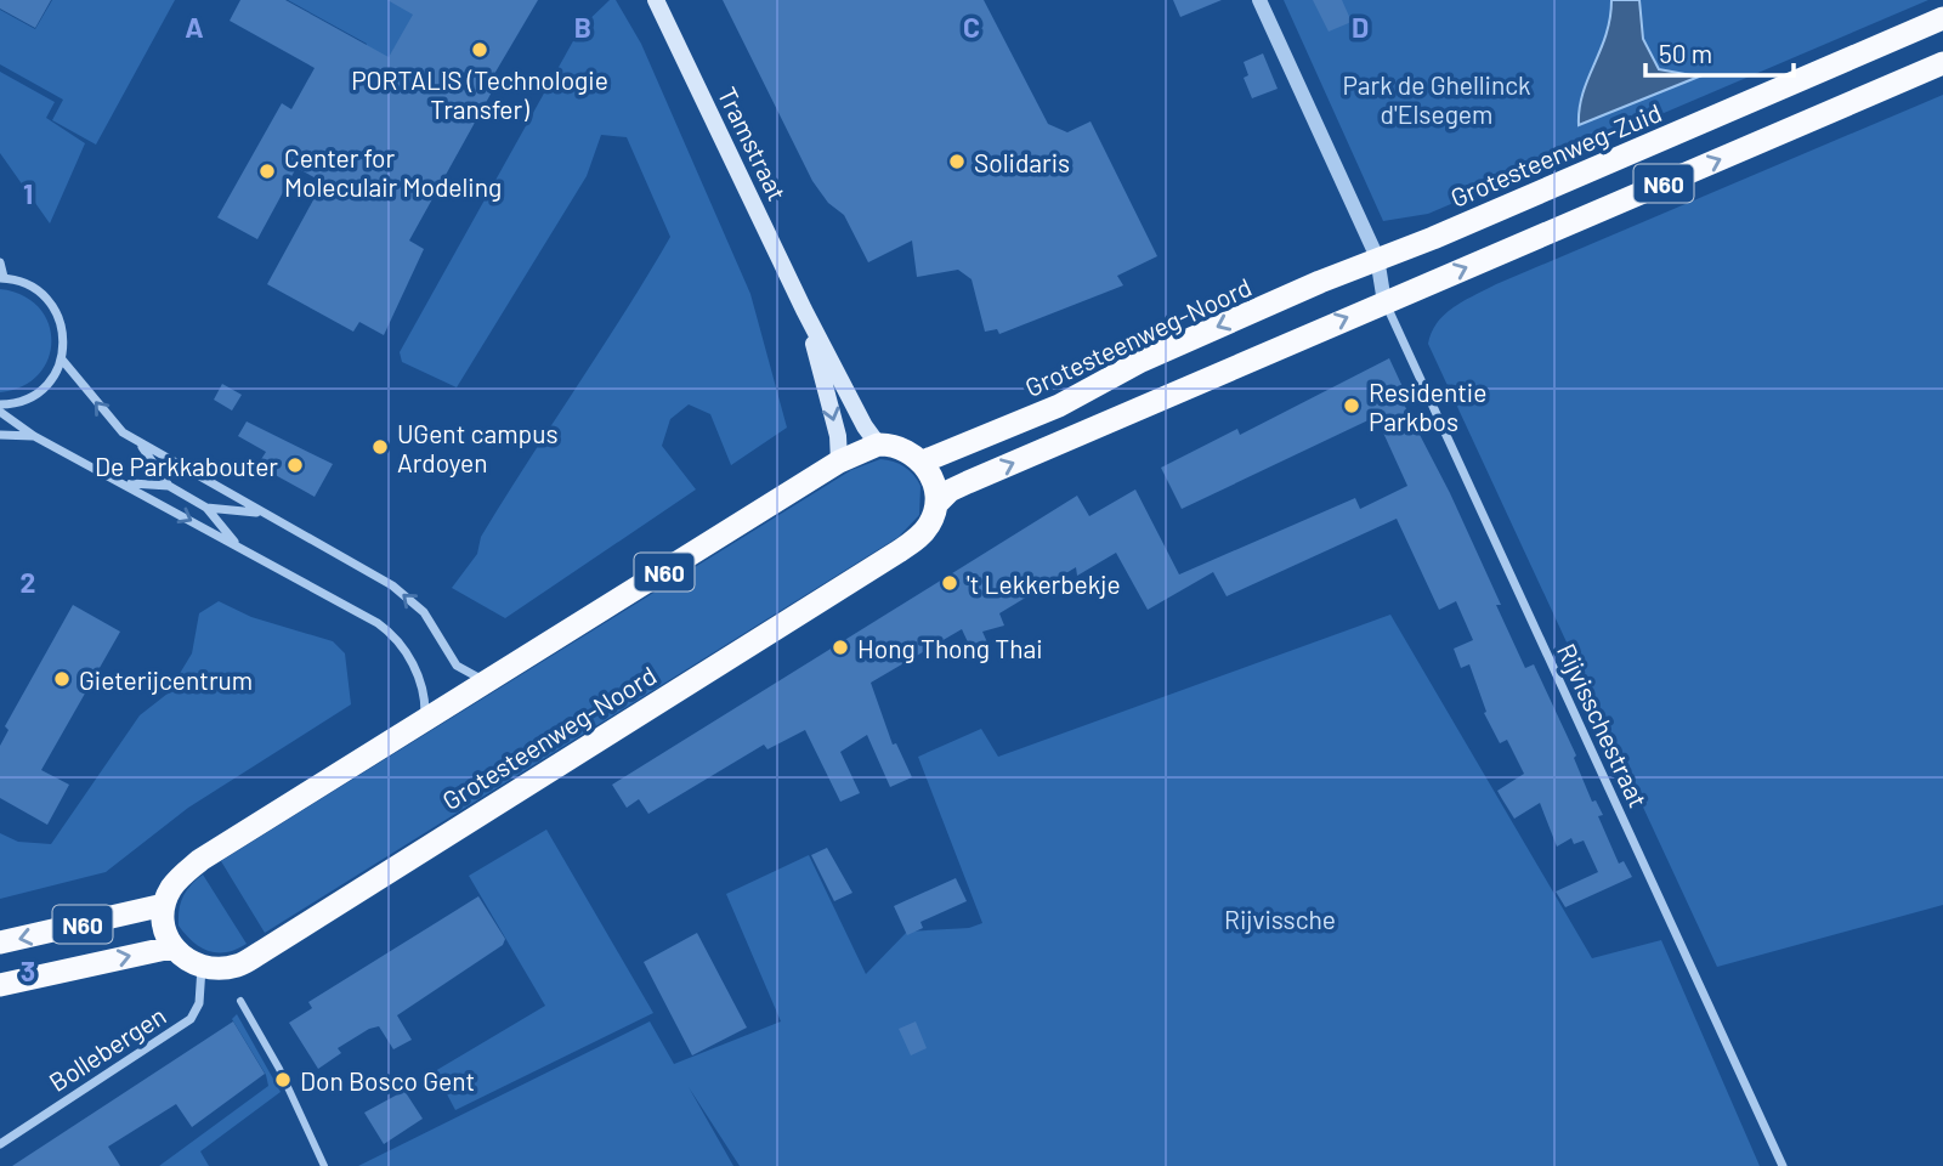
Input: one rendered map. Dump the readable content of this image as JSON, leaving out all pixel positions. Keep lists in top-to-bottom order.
{
  "streets": {
    "highway": ["Grotesteenweg-Zuid", "N60", "Grotesteenweg-Noord"],
    "main road": ["Tramstraat"],
    "street": ["Rijvisschestraat", "Bollebergen"]
  },
  "crossings": [
    ["Tramstraat", "N60"],
    ["Grotesteenweg-Zuid", "Grotesteenweg-Noord"],
    ["N60", "Grotesteenweg-Noord"],
    ["N60", "Rijvisschestraat"],
    ["Grotesteenweg-Noord", "Rijvisschestraat"],
    ["Grotesteenweg-Noord", "Bollebergen"]
  ],
  "parks": ["Park de Ghellinck d'Elsegem", "Rijvissche"],
  "places": [
    "PORTALIS (Technologie Transfer)",
    "Solidaris",
    "Center for Moleculair Modeling",
    "Residentie Parkbos",
    "UGent campus Ardoyen",
    "De Parkkabouter",
    "'t Lekkerbekje",
    "Hong Thong Thai",
    "Gieterijcentrum",
    "Don Bosco Gent"
  ],
  "scale_bar": "50 m",
  "grid": {
    "columns": [
      "A",
      "B",
      "C",
      "D"
    ],
    "rows": ["1", "2", "3"]
  }
}
